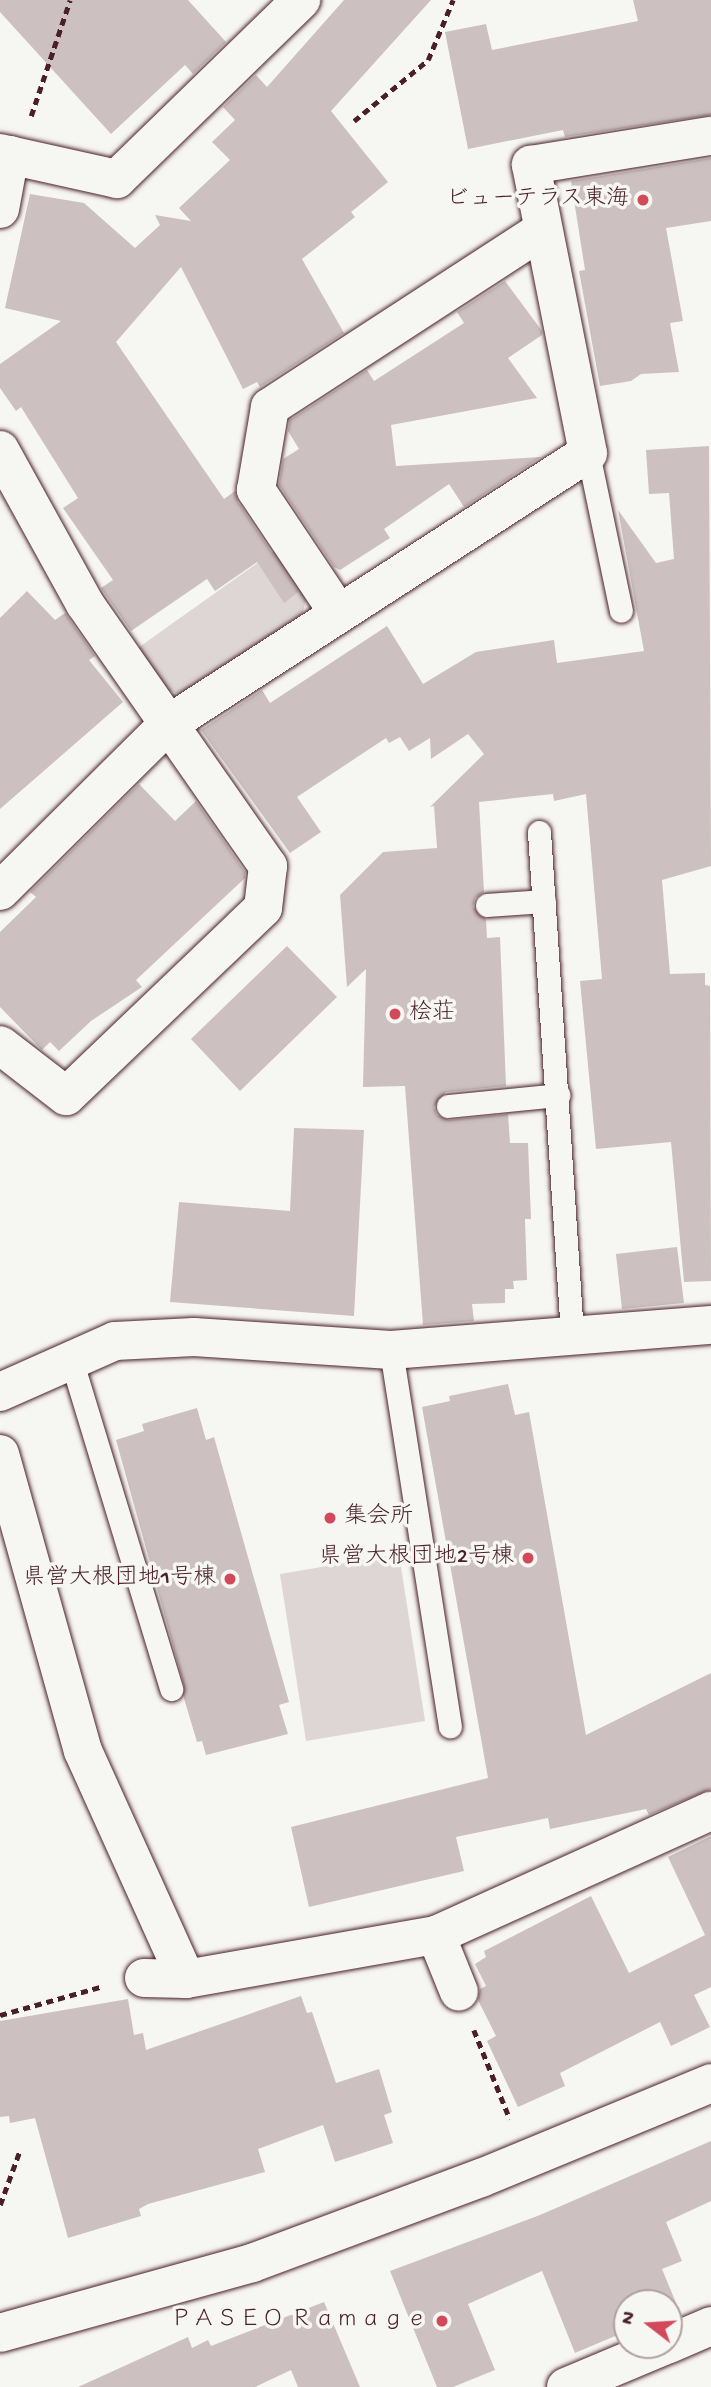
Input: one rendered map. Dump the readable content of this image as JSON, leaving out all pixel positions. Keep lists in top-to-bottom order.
{
  "places": [
    "ビューテラス東海",
    "桧荘",
    "集会所",
    "県営大根団地2号棟",
    "県営大根団地1号棟",
    "ＰＡＳＥＯ Ｒａｍａｇｅ"
  ],
  "north": "left"
}
